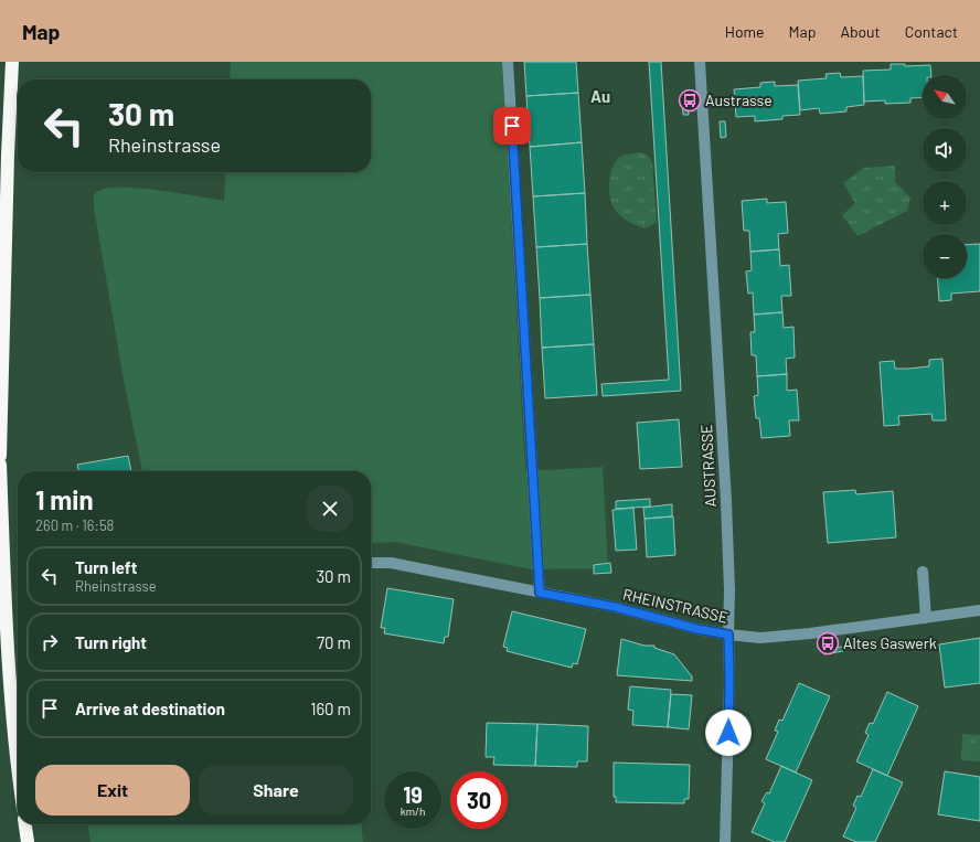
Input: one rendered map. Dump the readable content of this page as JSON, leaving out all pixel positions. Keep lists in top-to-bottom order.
{
  "streets": {
    "street": ["AUSTRASSE", "RHEINSTRASSE"]
  },
  "crossings": [
    ["AUSTRASSE", "RHEINSTRASSE"]
  ],
  "districts": ["Au"],
  "places": {
    "bus stop": ["Austrasse", "Altes Gaswerk"]
  },
  "north": "top left",
  "page": {
    "header": "Map",
    "nav": [
      "Home",
      "Map",
      "About",
      "Contact"
    ],
    "map_buttons": ["+", "−"],
    "turn": ["30 m", "Rheinstrasse"],
    "heading": ["1 min", "260 m · 16:58"],
    "list": [
      {
        "name": "Turn left",
        "note": "Rheinstrasse",
        "value": "30 m"
      },
      {
        "name": "Turn right",
        "value": "70 m"
      },
      {
        "name": "Arrive at destination",
        "value": "160 m"
      }
    ],
    "buttons": ["Exit", "Share"],
    "speed": "19 km/h",
    "limit": "30"
  }
}
